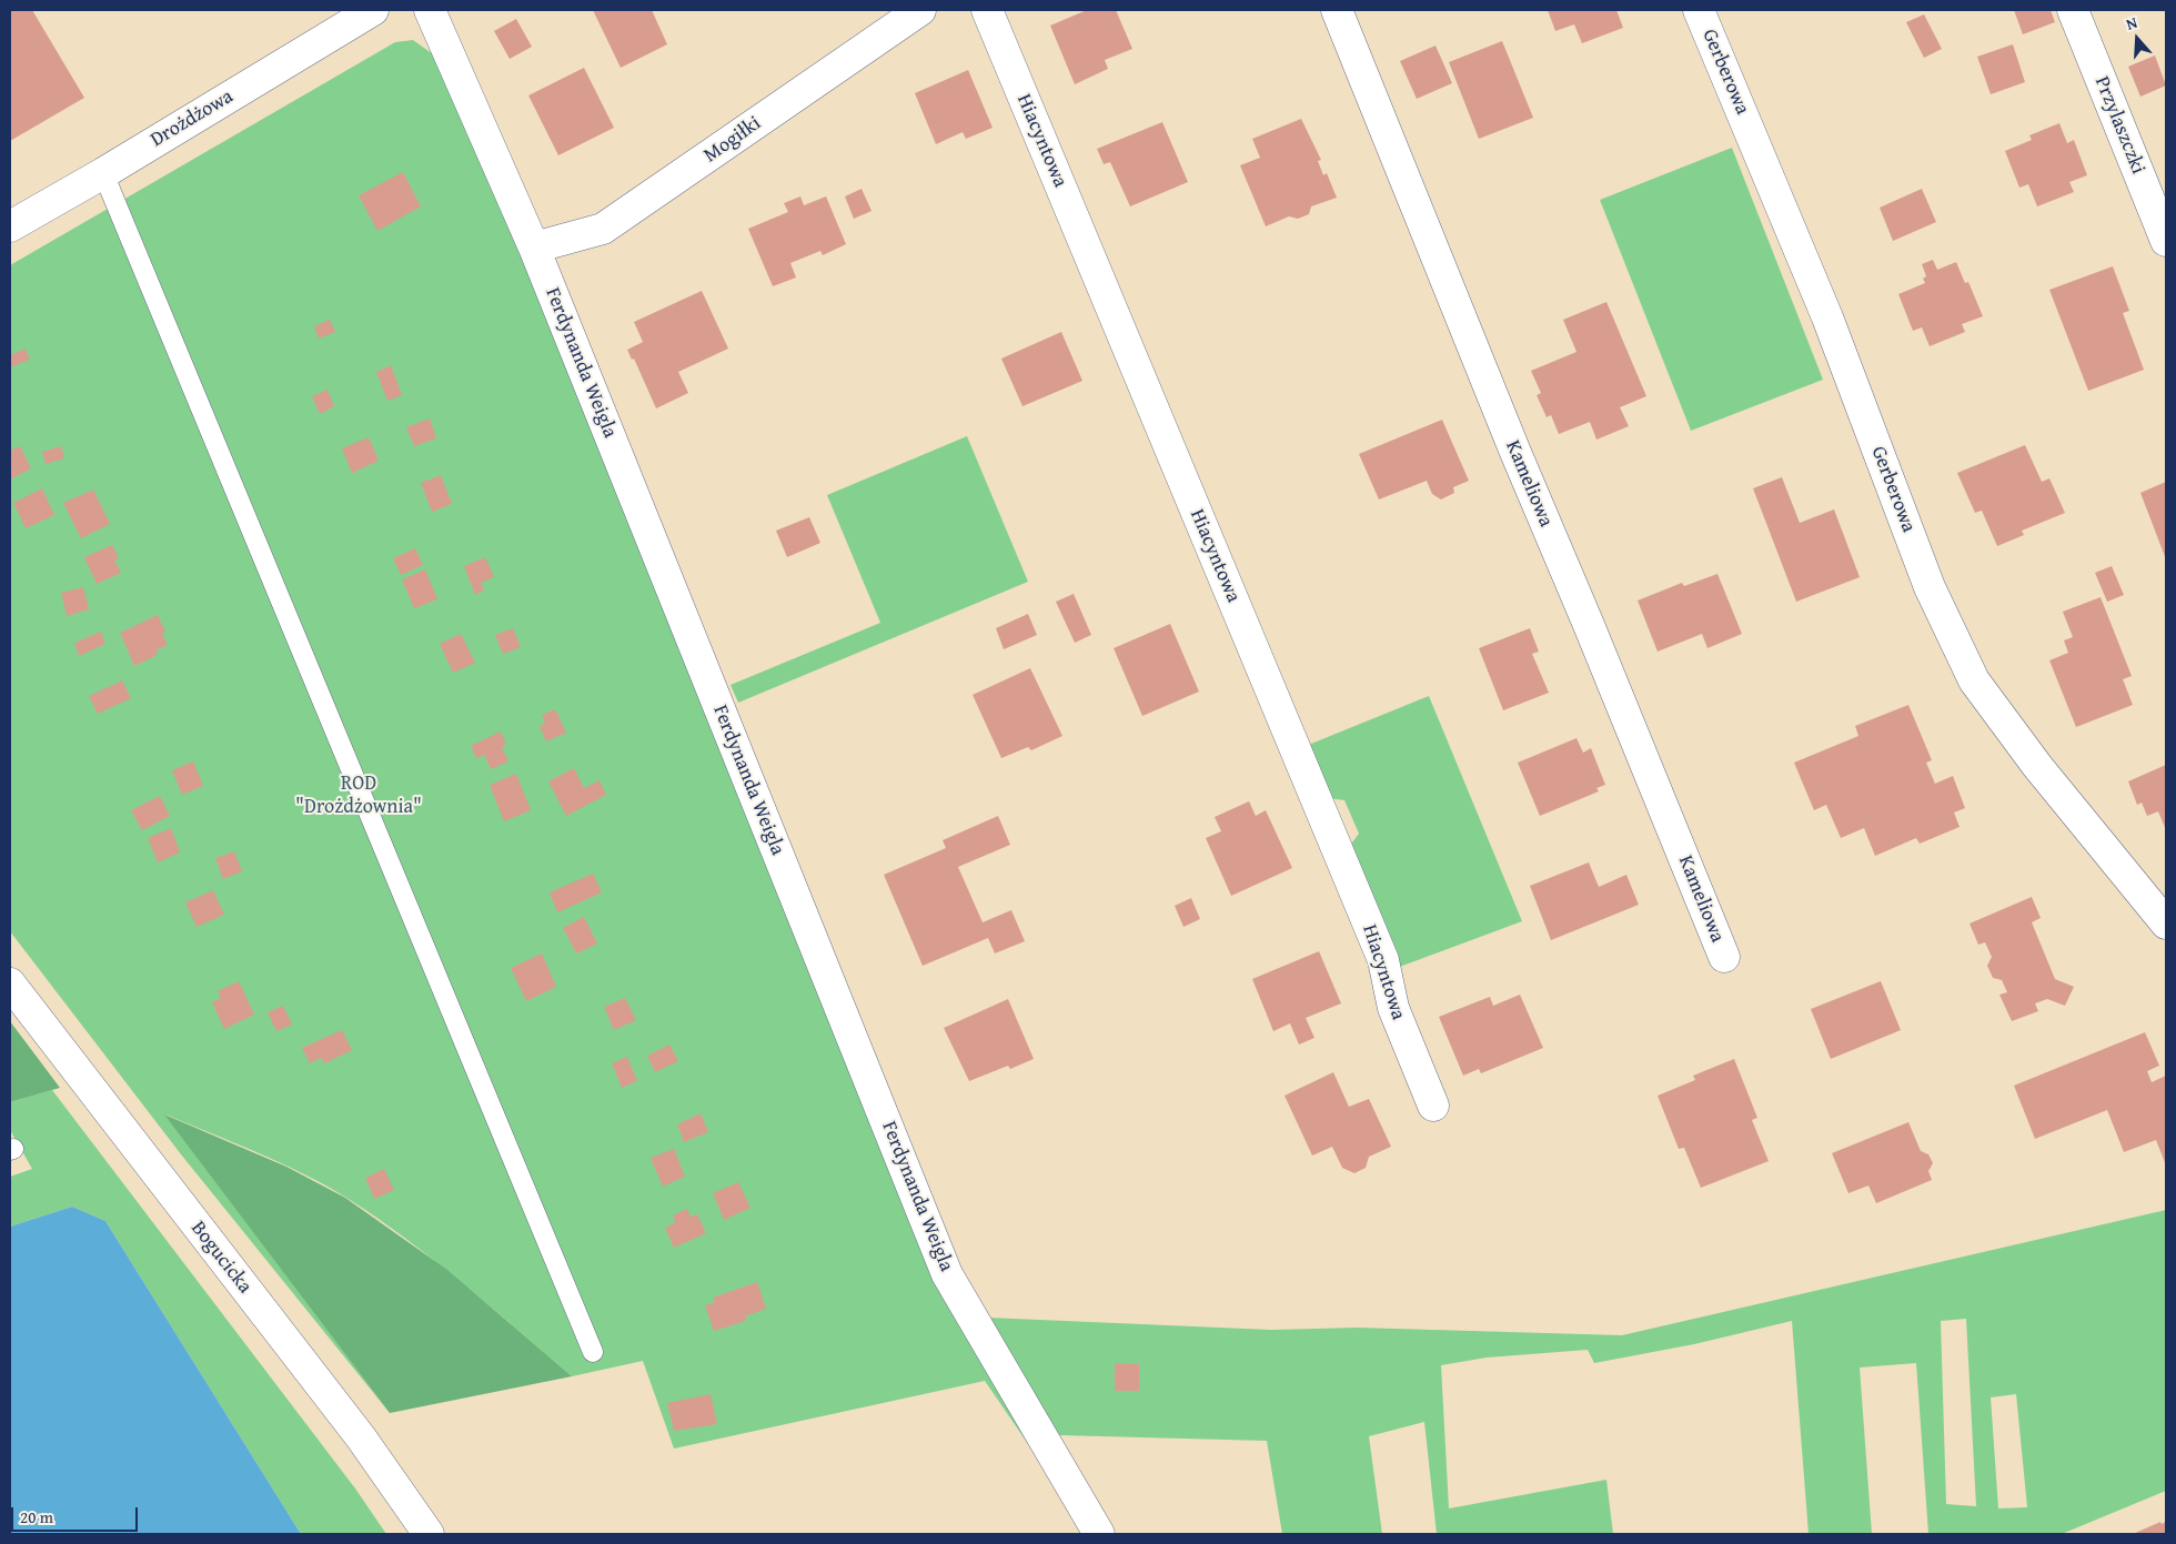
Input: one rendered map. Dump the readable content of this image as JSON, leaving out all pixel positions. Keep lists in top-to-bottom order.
{
  "streets": {
    "street": [
      "Gerberowa",
      "Drożdżowa",
      "Przylaszczki",
      "Mogiłki",
      "Hiacyntowa",
      "Ferdynanda Weigla",
      "Kameliowa",
      "Bogucicka"
    ]
  },
  "crossings": [
    ["Mogiłki", "Ferdynanda Weigla"]
  ],
  "parks": ["ROD \"Drożdżownia\""],
  "scale_bar": "20 m",
  "north": "top"
}
